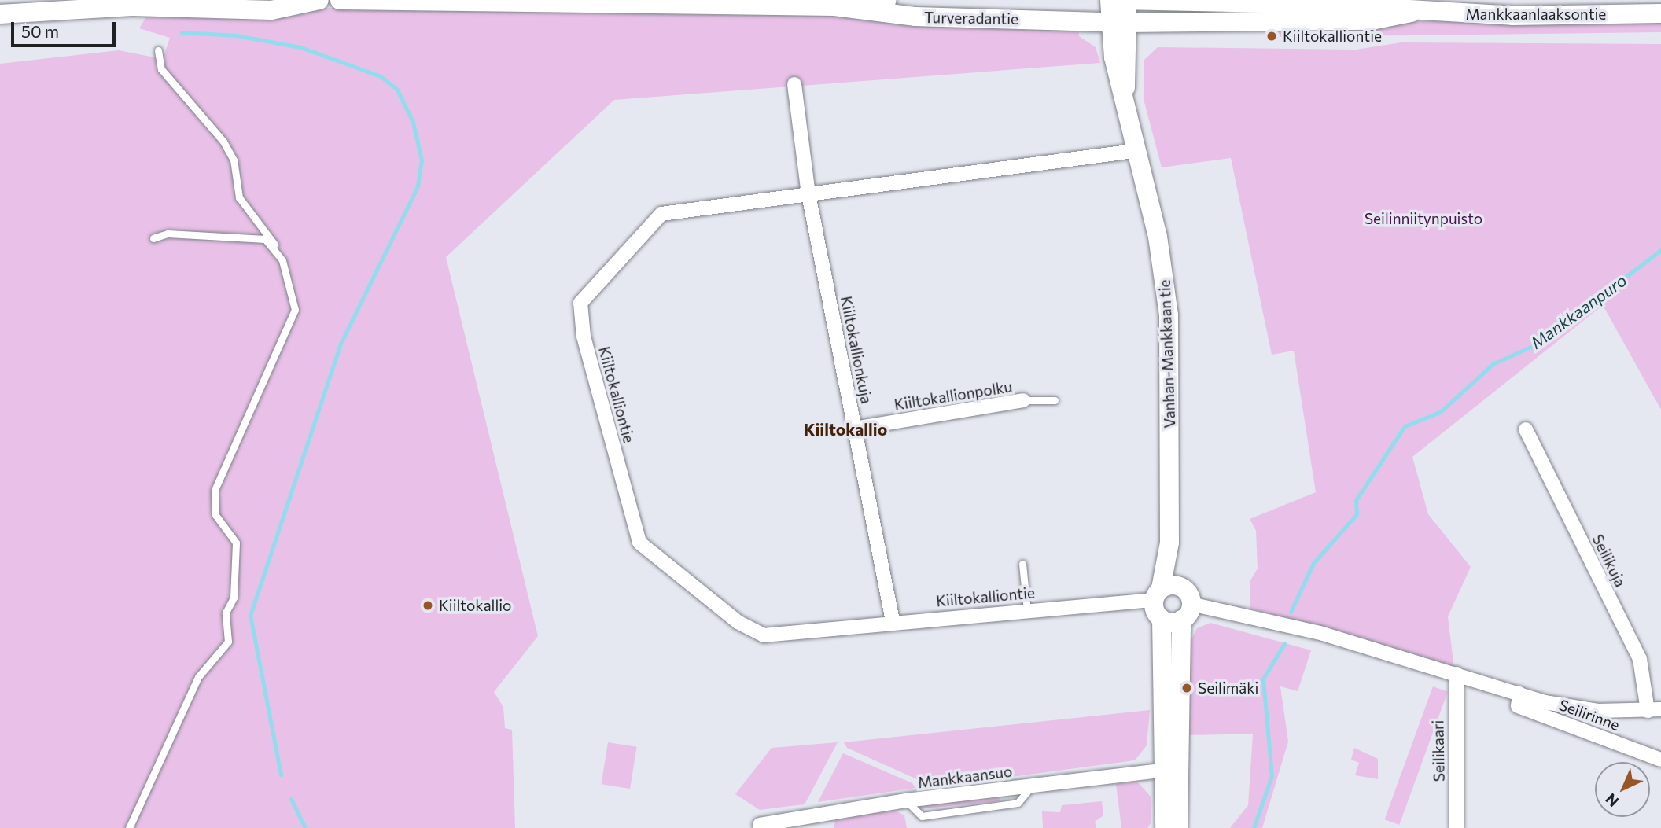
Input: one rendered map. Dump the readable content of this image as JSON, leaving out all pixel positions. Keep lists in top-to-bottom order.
{
  "streets": {
    "main road": ["Mankkaanlaaksontie", "Turveradantie", "Vanhan-Mankkaan tie"],
    "street": [
      "Kiiltokallionkuja",
      "Kiiltokalliontie",
      "Kiiltokallionpolku",
      "Seilikuja",
      "Seilirinne",
      "Seilikaari",
      "Mankkaansuo"
    ]
  },
  "crossings": [
    ["Mankkaanlaaksontie", "Turveradantie"],
    ["Mankkaanlaaksontie", "Vanhan-Mankkaan tie"],
    ["Turveradantie", "Vanhan-Mankkaan tie"],
    ["Kiiltokallionkuja", "Kiiltokalliontie"],
    ["Kiiltokallionkuja", "Kiiltokallionpolku"],
    ["Vanhan-Mankkaan tie", "Kiiltokalliontie"],
    ["Vanhan-Mankkaan tie", "Mankkaansuo"]
  ],
  "districts": ["Kiiltokallio"],
  "water": ["Mankkaanpuro"],
  "parks": ["Seilinniitynpuisto"],
  "places": ["Kiiltokalliontie", "Kiiltokallio", "Seilimäki"],
  "scale_bar": "50 m",
  "north": "bottom left"
}
